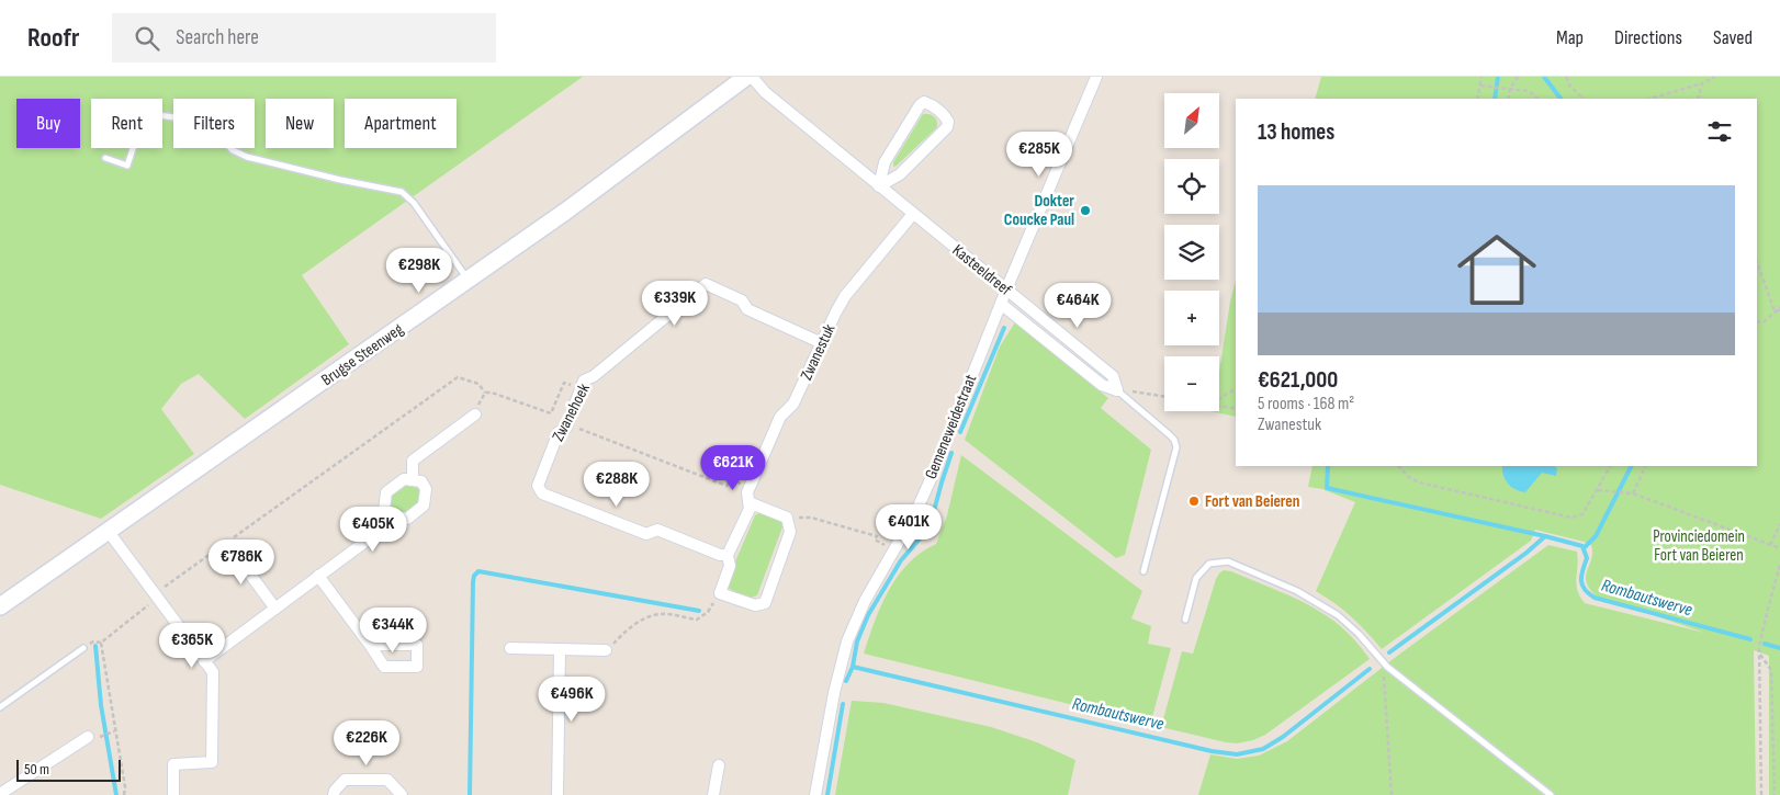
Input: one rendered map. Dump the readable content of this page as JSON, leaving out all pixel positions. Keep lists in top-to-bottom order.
{
  "streets": {
    "main road": ["Brugse Steenweg"],
    "street": [
      "Kasteeldreef",
      "Zwanestuk",
      "Zwanehoek",
      "Gemeneweidestraat"
    ]
  },
  "crossings": [
    ["Kasteeldreef", "Zwanestuk"],
    ["Kasteeldreef", "Gemeneweidestraat"],
    ["Zwanestuk", "Zwanehoek"]
  ],
  "water": ["Rombautswerve"],
  "parks": ["Provinciedomein Fort van Beieren"],
  "places": ["Dokter Coucke Paul", "Fort van Beieren"],
  "scale_bar": "50 m",
  "north": "top right",
  "page": {
    "header": "Roofr",
    "search": "Search here",
    "nav": ["Map", "Directions", "Saved"],
    "map_buttons": ["+", "−"],
    "chip": [
      "Buy",
      "Rent",
      "Filters",
      "New",
      "Apartment"
    ],
    "heading": "13 homes",
    "price": [
      "€285K",
      "€298K",
      "€339K",
      "€464K",
      "€621K",
      "€288K",
      "€401K",
      "€405K",
      "€786K",
      "€344K",
      "€365K",
      "€496K",
      "€226K"
    ],
    "list": [
      {
        "name": "€621,000",
        "note": "5 rooms · 168 m² · Zwanestuk"
      }
    ],
    "scale": "50 m"
  }
}
